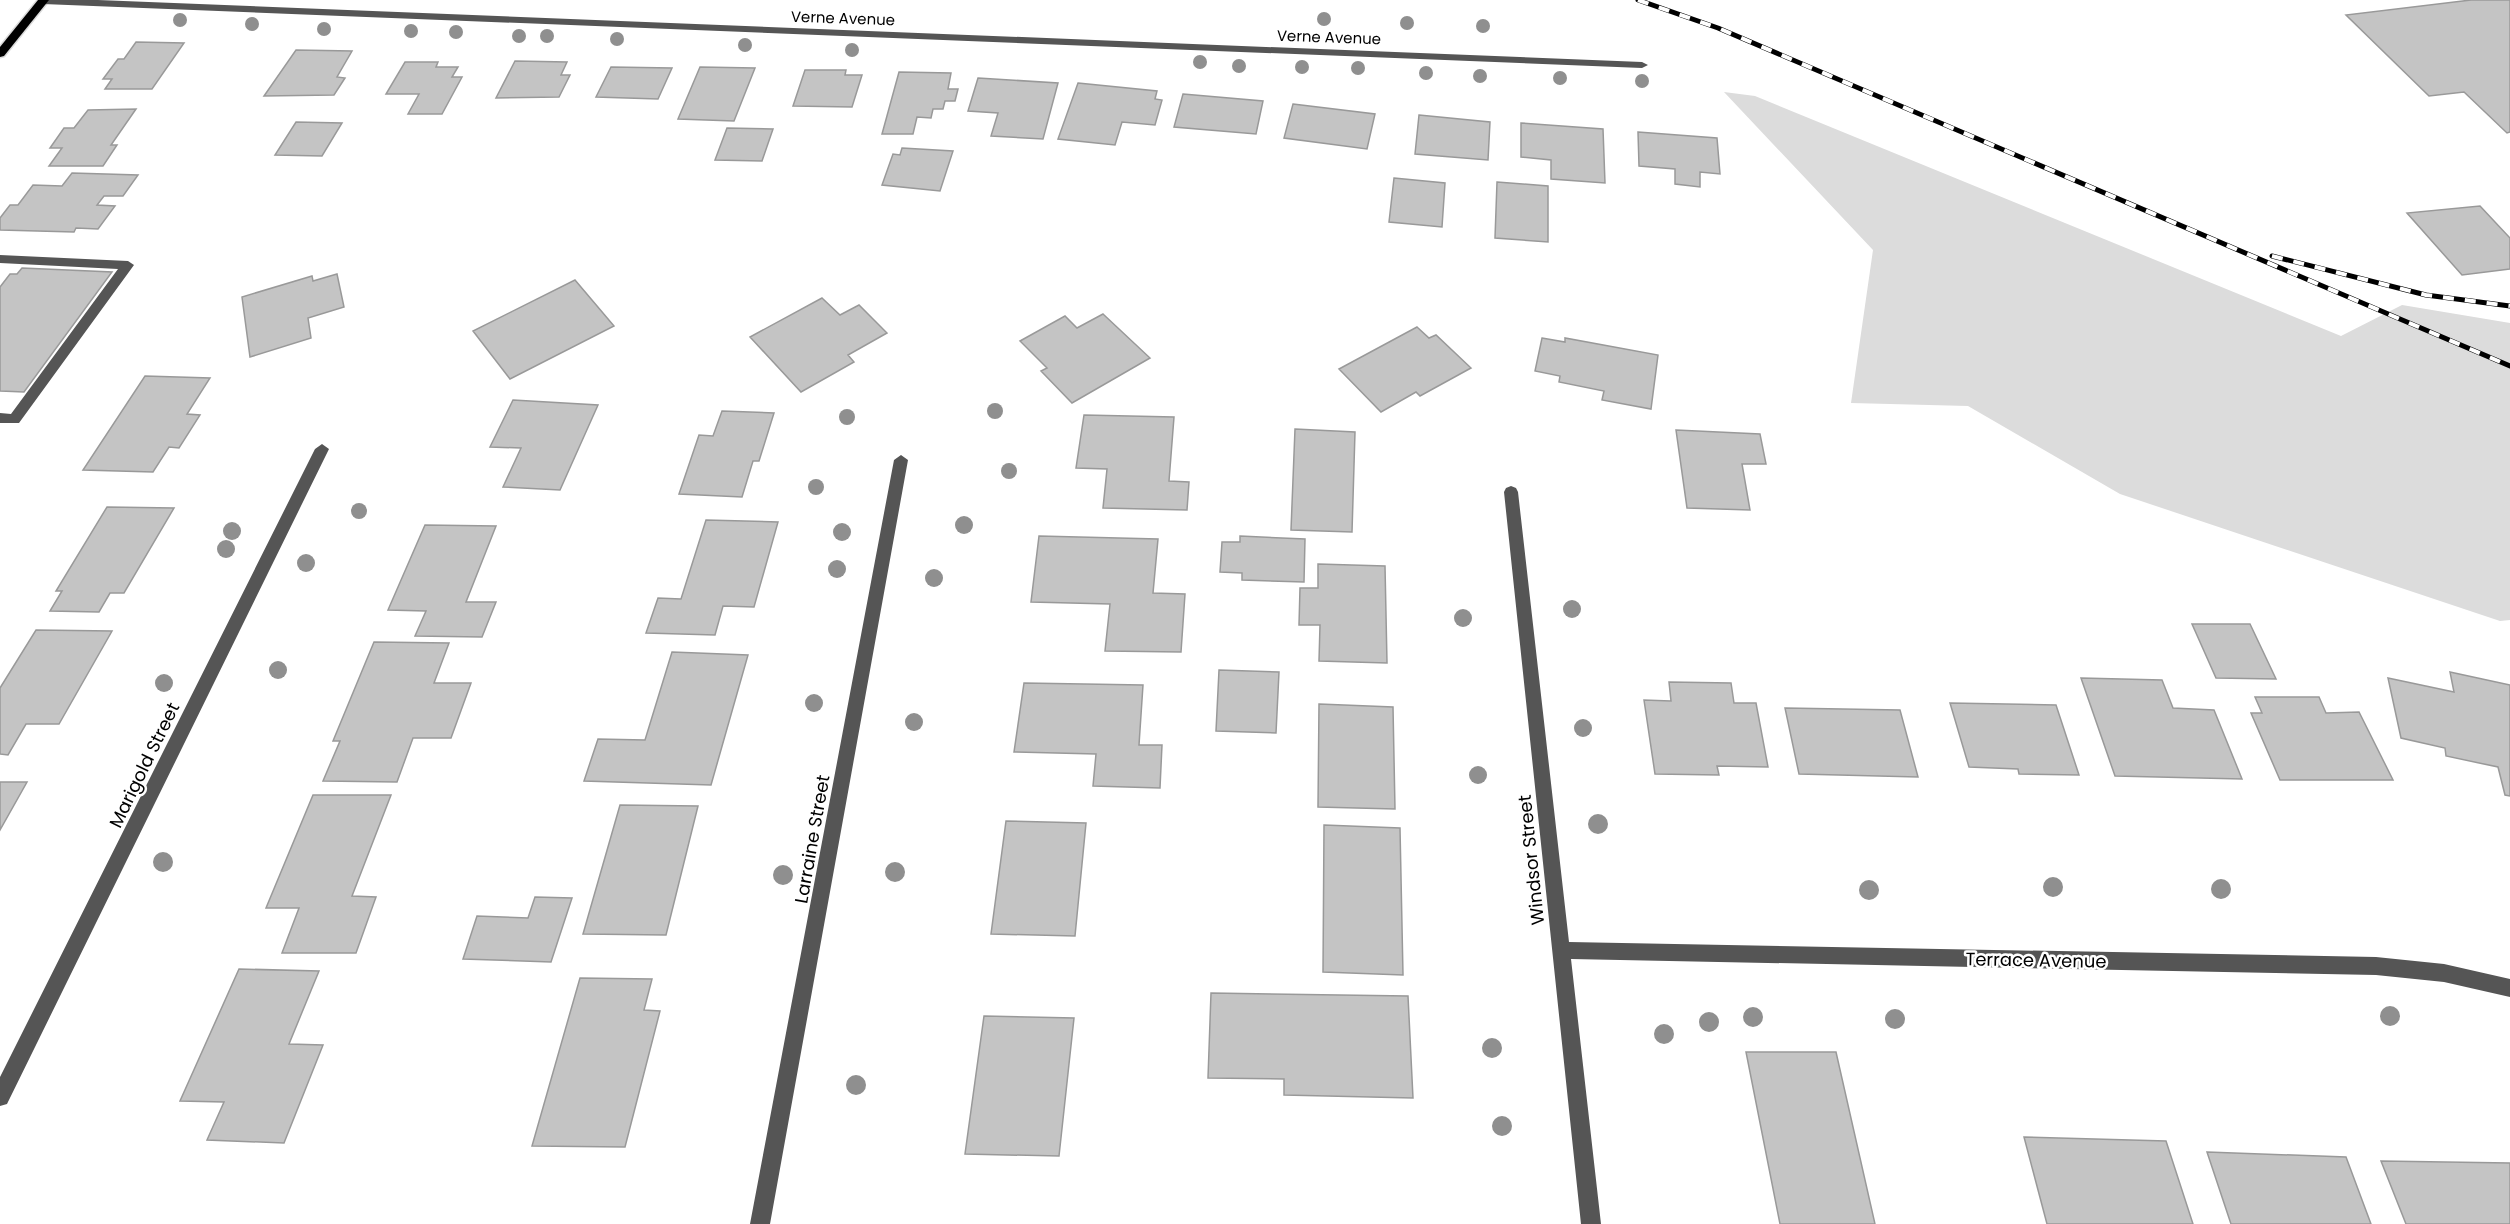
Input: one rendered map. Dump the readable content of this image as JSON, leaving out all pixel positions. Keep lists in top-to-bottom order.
{
  "streets": {
    "street": [
      "Verne Avenue",
      "Marigold Street",
      "Larraine Street",
      "Windsor Street",
      "Terrace Avenue"
    ]
  },
  "crossings": [
    ["Windsor Street", "Terrace Avenue"]
  ]
}
